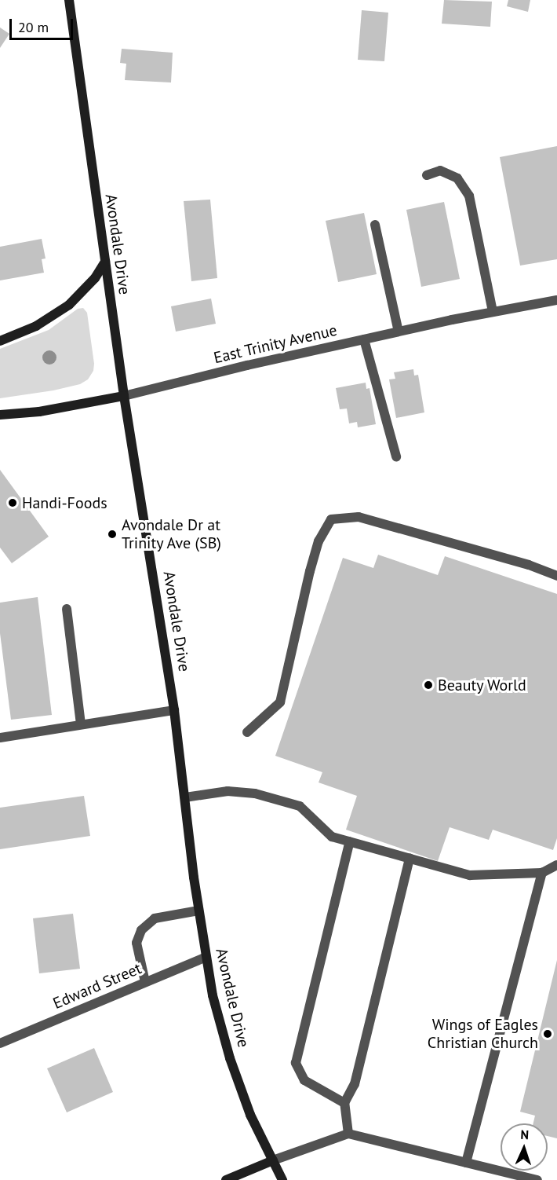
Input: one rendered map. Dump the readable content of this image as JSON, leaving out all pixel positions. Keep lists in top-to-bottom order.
{
  "streets": {
    "main road": ["Avondale Drive", "East Trinity Avenue"],
    "street": ["Edward Street"]
  },
  "crossings": [
    ["Avondale Drive", "East Trinity Avenue"],
    ["Avondale Drive", "Edward Street"]
  ],
  "places": [
    "Handi-Foods",
    "Avondale Dr at Trinity Ave (SB)",
    "Beauty World",
    "Wings of Eagles Christian Church"
  ],
  "scale_bar": "20 m",
  "north": "top"
}
